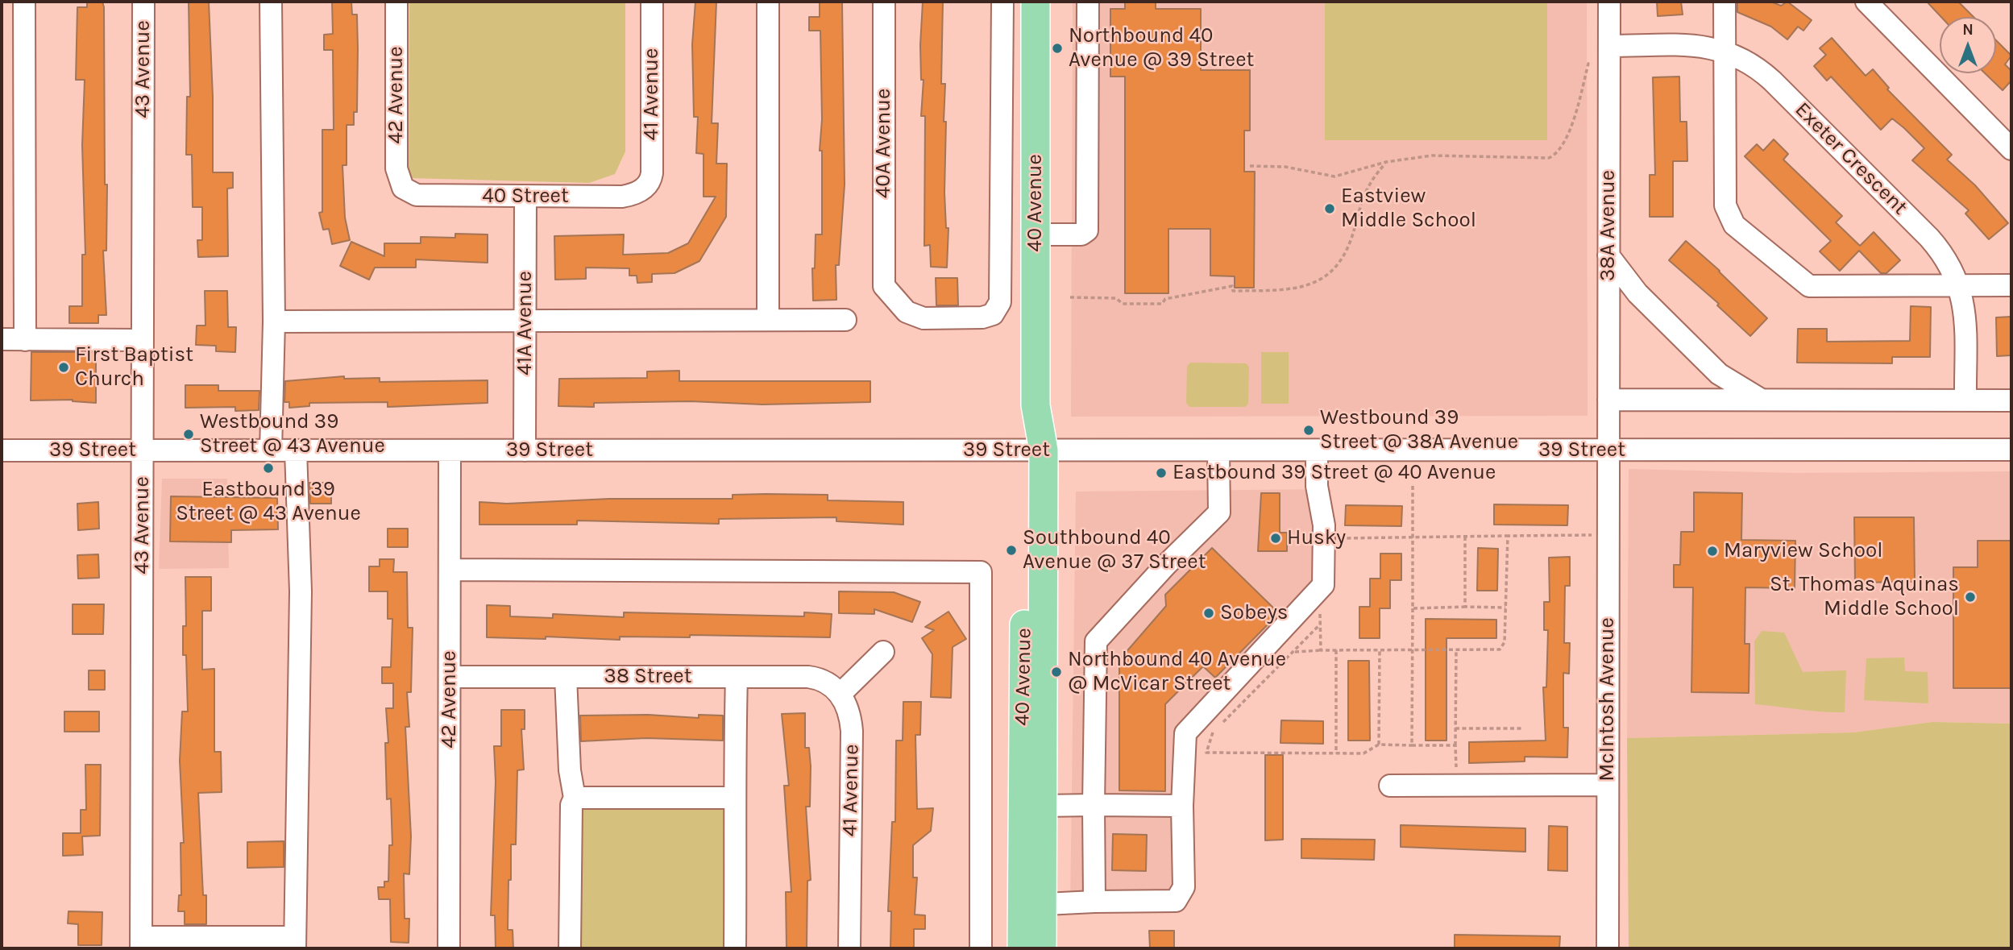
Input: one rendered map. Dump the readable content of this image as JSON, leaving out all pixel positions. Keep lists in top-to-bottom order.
{
  "streets": {
    "main road": ["40 Avenue"],
    "street": [
      "43 Avenue",
      "41 Avenue",
      "42 Avenue",
      "40A Avenue",
      "Exeter Crescent",
      "40 Street",
      "38A Avenue",
      "41A Avenue",
      "39 Street",
      "38 Street",
      "McIntosh Avenue"
    ]
  },
  "crossings": [
    ["43 Avenue", "39 Street"],
    ["41 Avenue", "40 Street"],
    ["41 Avenue", "38 Street"],
    ["42 Avenue", "40 Street"],
    ["42 Avenue", "39 Street"],
    ["42 Avenue", "38 Street"],
    ["Exeter Crescent", "38A Avenue"],
    ["40 Street", "41A Avenue"],
    ["40 Avenue", "39 Street"],
    ["38A Avenue", "39 Street"],
    ["38A Avenue", "McIntosh Avenue"],
    ["41A Avenue", "39 Street"],
    ["39 Street", "McIntosh Avenue"]
  ],
  "places": [
    "Northbound 40 Avenue @ 39 Street",
    "Eastview Middle School",
    "First Baptist Church",
    "Westbound 39 Street @ 38A Avenue",
    "Westbound 39 Street @ 43 Avenue",
    "Eastbound 39 Street @ 43 Avenue",
    "Eastbound 39 Street @ 40 Avenue",
    "Husky",
    "Southbound 40 Avenue @ 37 Street",
    "Maryview School",
    "St. Thomas Aquinas Middle School",
    "Sobeys",
    "Northbound 40 Avenue @ McVicar Street"
  ],
  "north": "top"
}
